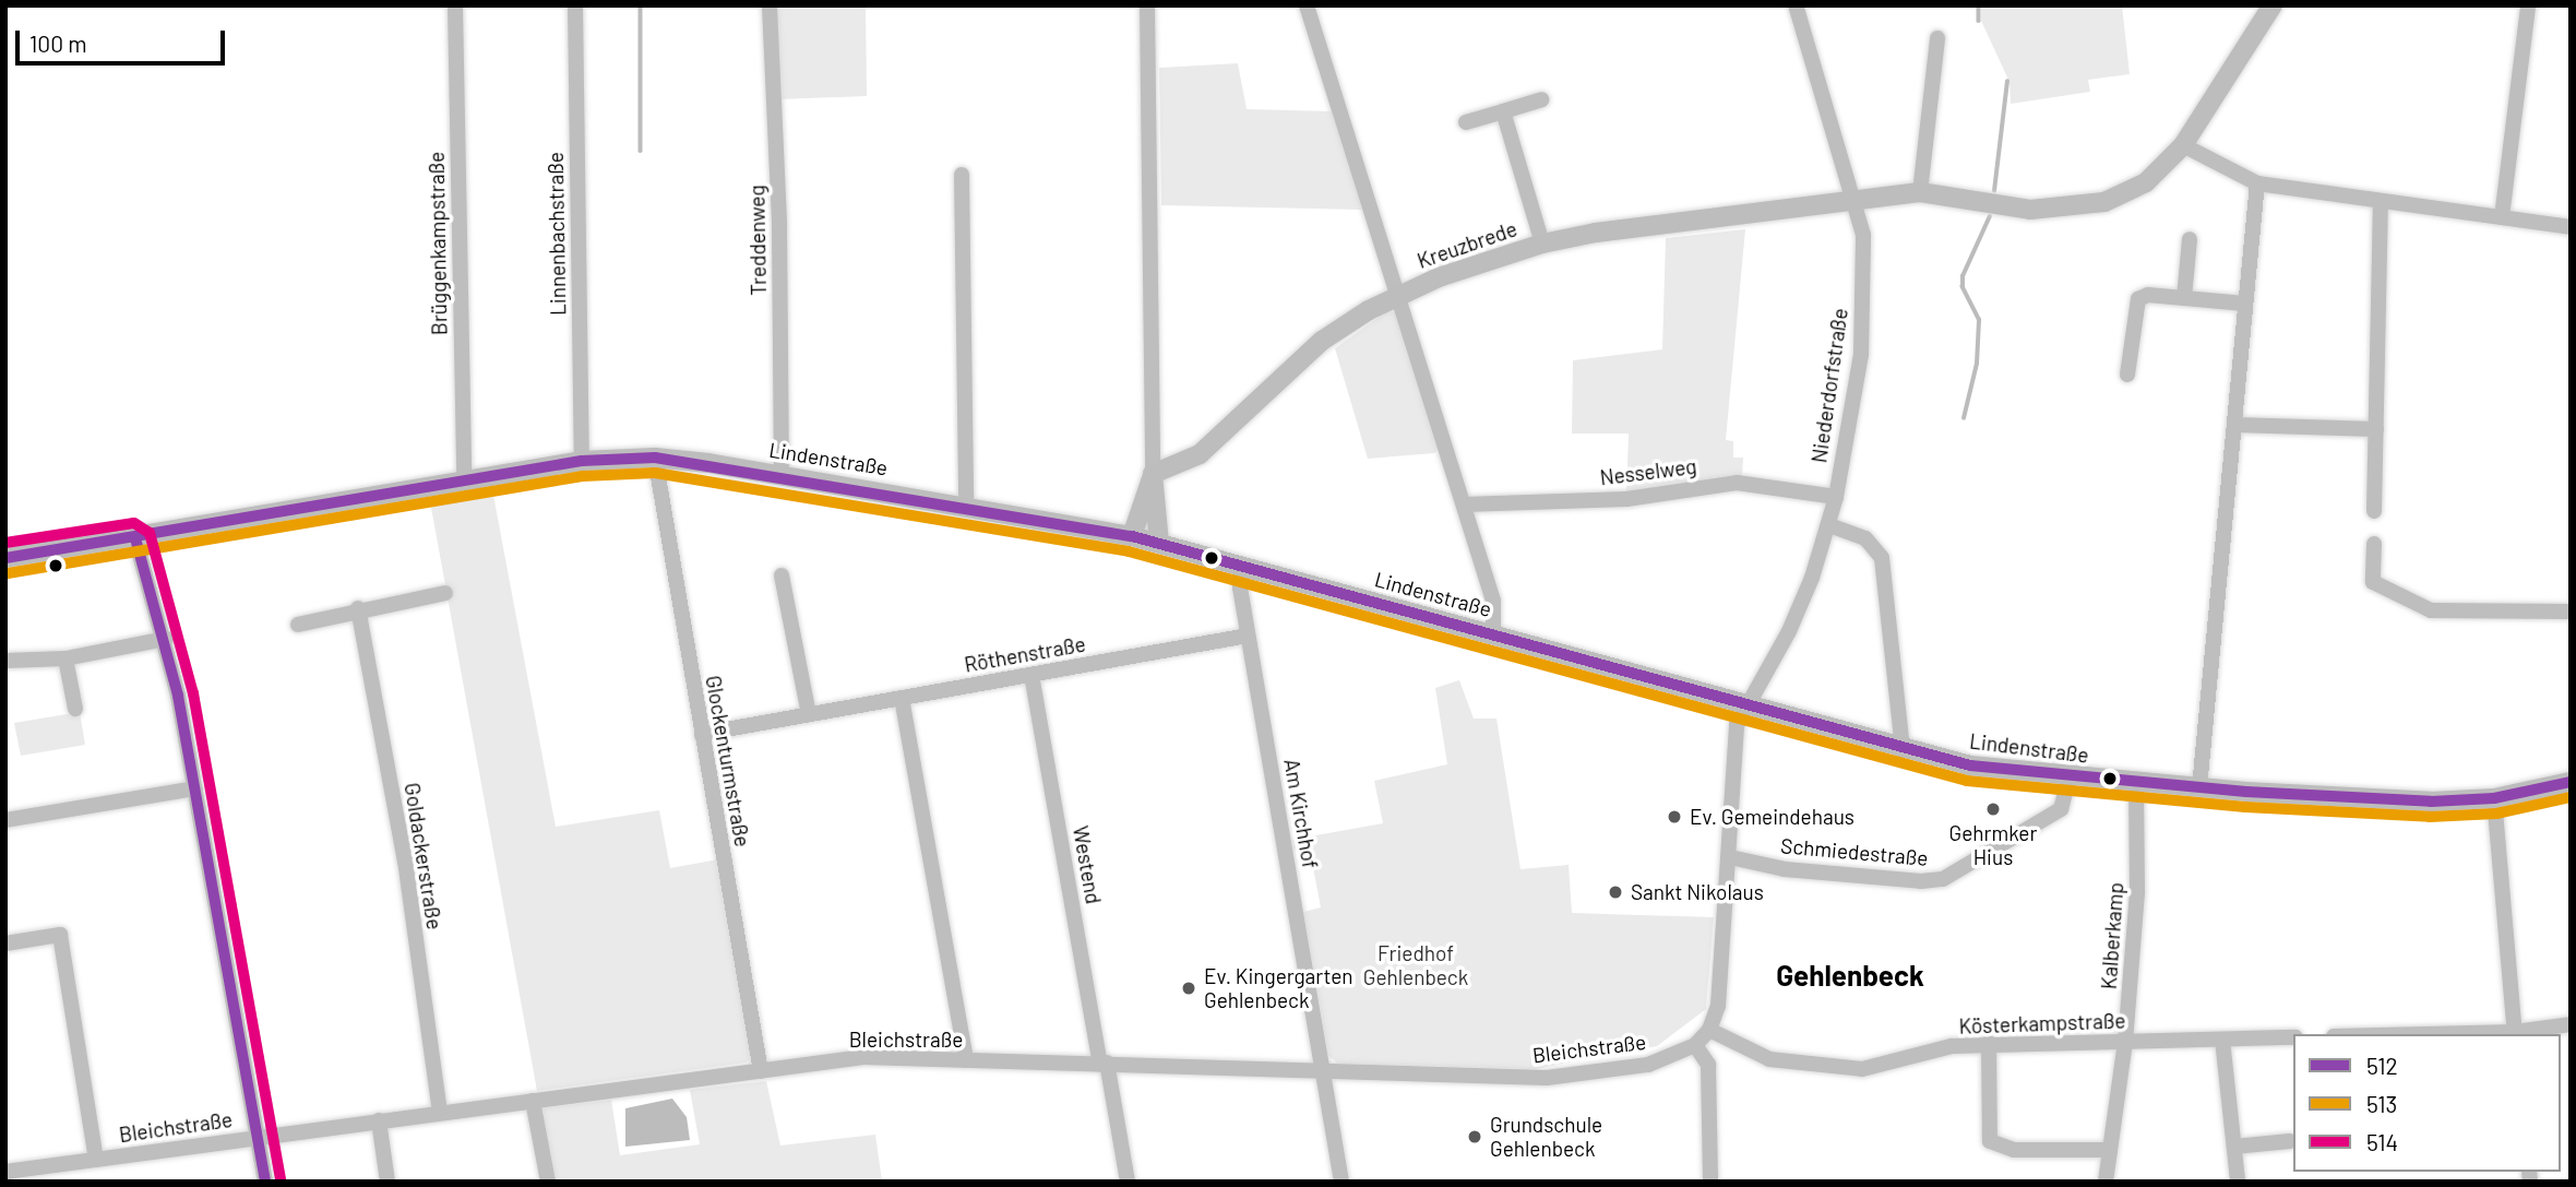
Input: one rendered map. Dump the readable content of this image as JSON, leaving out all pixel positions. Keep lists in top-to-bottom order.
{
  "streets": {
    "main road": ["Kreuzbrede", "Lindenstraße"],
    "street": [
      "Linnenbachstraße",
      "Treddenweg",
      "Brüggenkampstraße",
      "Niederdorfstraße",
      "Nesselweg",
      "Röthenstraße",
      "Glockenturmstraße",
      "Am Kirchhof",
      "Schmiedestraße",
      "Goldackerstraße",
      "Westend",
      "Kalberkamp",
      "Kösterkampstraße",
      "Bleichstraße"
    ]
  },
  "crossings": [
    ["Linnenbachstraße", "Lindenstraße"],
    ["Treddenweg", "Lindenstraße"],
    ["Brüggenkampstraße", "Lindenstraße"],
    ["Kreuzbrede", "Niederdorfstraße"],
    ["Niederdorfstraße", "Lindenstraße"],
    ["Niederdorfstraße", "Nesselweg"],
    ["Niederdorfstraße", "Schmiedestraße"],
    ["Niederdorfstraße", "Kösterkampstraße"],
    ["Niederdorfstraße", "Bleichstraße"],
    ["Lindenstraße", "Glockenturmstraße"],
    ["Lindenstraße", "Am Kirchhof"],
    ["Lindenstraße", "Schmiedestraße"],
    ["Lindenstraße", "Kalberkamp"],
    ["Röthenstraße", "Glockenturmstraße"],
    ["Röthenstraße", "Am Kirchhof"],
    ["Röthenstraße", "Westend"],
    ["Glockenturmstraße", "Bleichstraße"],
    ["Am Kirchhof", "Bleichstraße"],
    ["Goldackerstraße", "Bleichstraße"],
    ["Westend", "Bleichstraße"],
    ["Kalberkamp", "Kösterkampstraße"],
    ["Kösterkampstraße", "Bleichstraße"]
  ],
  "districts": ["Gehlenbeck"],
  "parks": ["Friedhof Gehlenbeck"],
  "places": [
    "Gehrmker Hius",
    "Ev. Gemeindehaus",
    "Sankt Nikolaus",
    "Ev. Kingergarten Gehlenbeck",
    "Grundschule Gehlenbeck"
  ],
  "lines": ["transit line 512", "transit line 513", "transit line 514"],
  "legend": ["512", "513", "514"],
  "scale_bar": "100 m"
}
